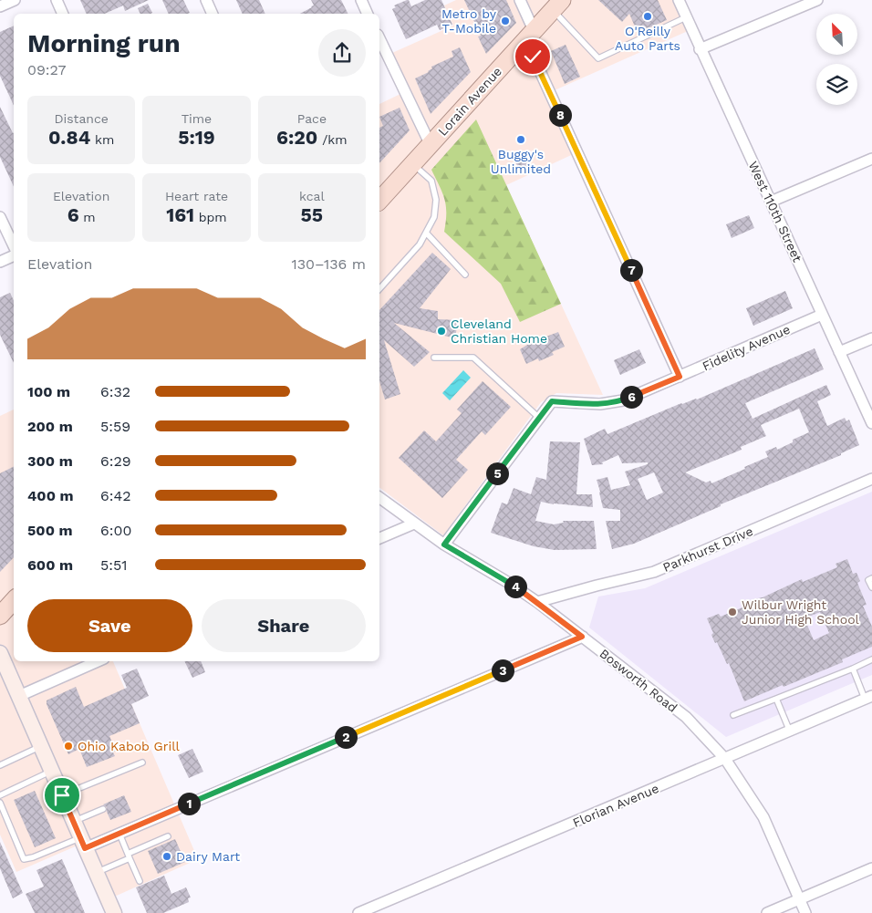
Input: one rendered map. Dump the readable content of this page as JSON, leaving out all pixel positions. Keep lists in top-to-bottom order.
{
  "streets": {
    "main road": ["Lorain Avenue"],
    "street": [
      "West 110th Street",
      "Fidelity Avenue",
      "Parkhurst Drive",
      "Bosworth Road",
      "Florian Avenue"
    ]
  },
  "crossings": [
    ["West 110th Street", "Fidelity Avenue"],
    ["Fidelity Avenue", "Bosworth Road"],
    ["Parkhurst Drive", "Bosworth Road"],
    ["Bosworth Road", "Florian Avenue"]
  ],
  "places": [
    "O'Reilly Auto Parts",
    "Metro by T-Mobile",
    "Buggy's Unlimited",
    "Cleveland Christian Home",
    "Wilbur Wright Junior High School",
    "Ohio Kabob Grill",
    "Dairy Mart"
  ],
  "north": "top left",
  "page": {
    "heading": ["Morning run", "09:27"],
    "stats": [
      ["Distance", "0.84 km"],
      ["Time", "5:19"],
      ["Pace", "6:20 /km"],
      ["Elevation", "6 m"],
      ["Heart rate", "161 bpm"],
      ["kcal", "55"]
    ],
    "pins": [
      "8",
      "7",
      "6",
      "5",
      "4",
      "3",
      "2",
      "1"
    ],
    "chart": ["Elevation", "130–136 m"],
    "list": [
      {
        "name": "100 m",
        "note": "6:32"
      },
      {
        "name": "200 m",
        "note": "5:59"
      },
      {
        "name": "300 m",
        "note": "6:29"
      },
      {
        "name": "400 m",
        "note": "6:42"
      },
      {
        "name": "500 m",
        "note": "6:00"
      },
      {
        "name": "600 m",
        "note": "5:51"
      }
    ],
    "buttons": ["Save", "Share"]
  }
}
